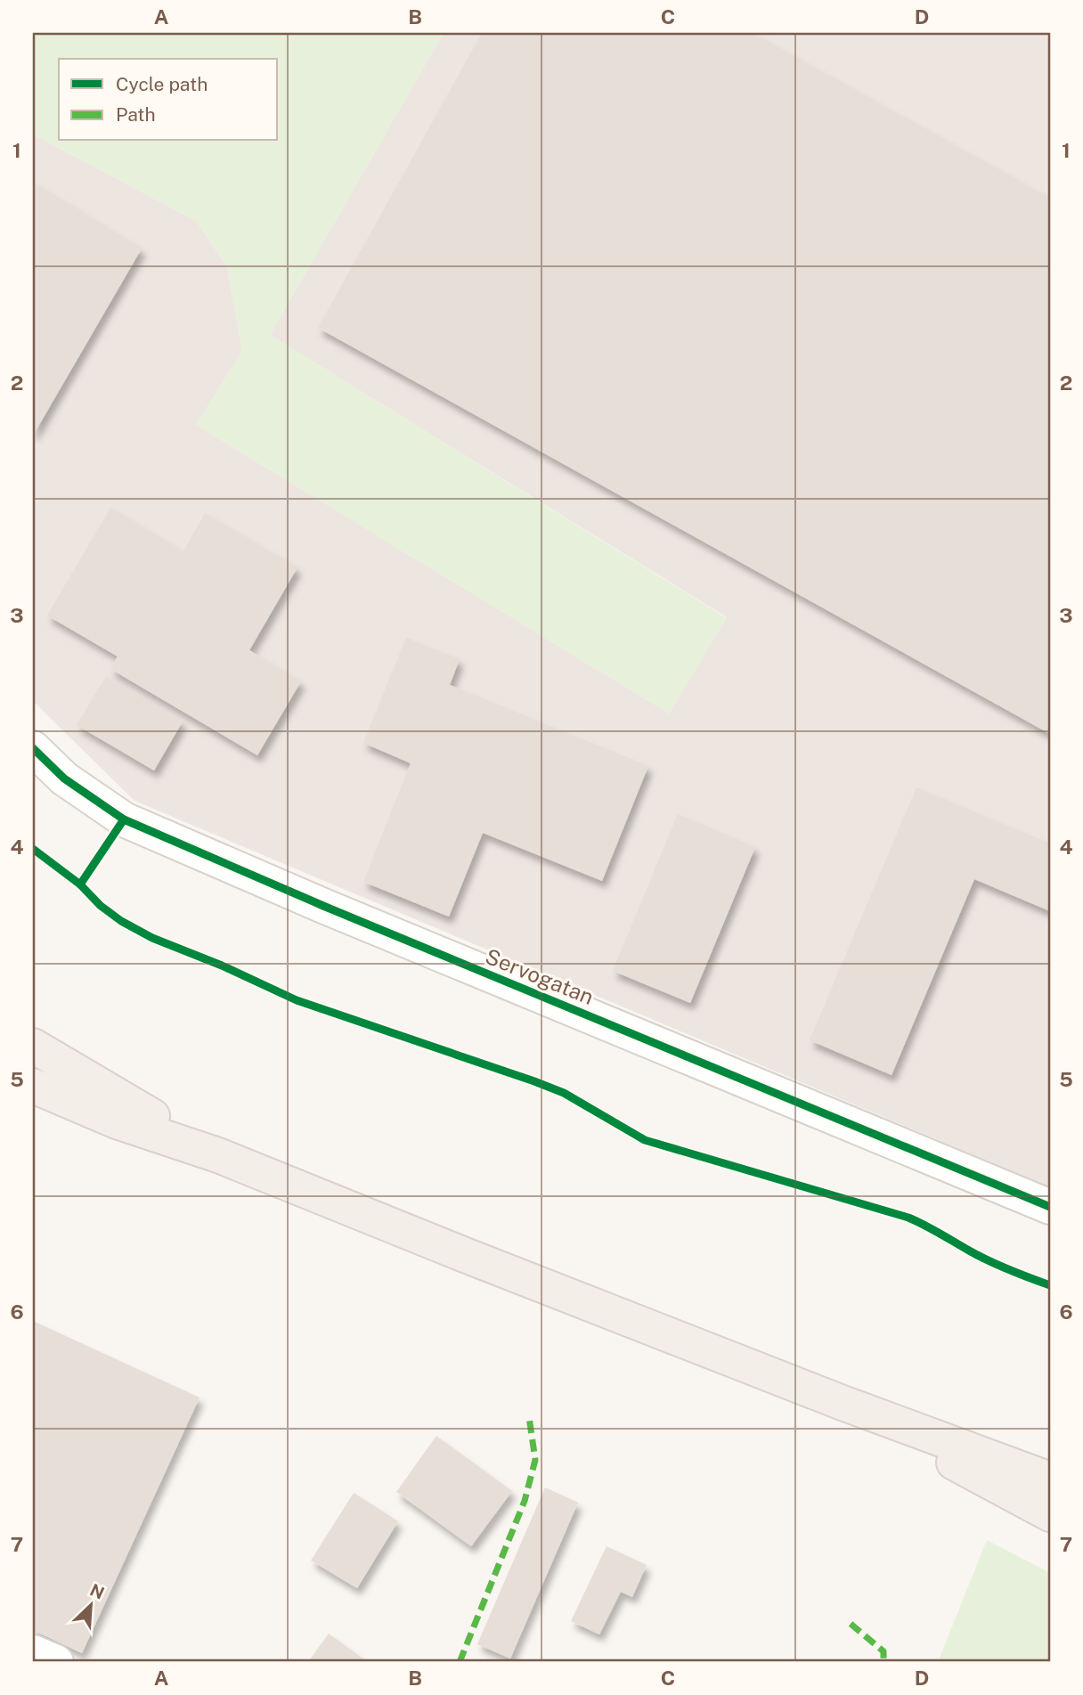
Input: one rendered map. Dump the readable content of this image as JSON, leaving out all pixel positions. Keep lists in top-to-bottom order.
{
  "streets": {
    "street": ["Servogatan"]
  },
  "legend": ["Cycle path", "Path"],
  "north": "top right",
  "grid": {
    "columns": [
      "A",
      "B",
      "C",
      "D"
    ],
    "rows": [
      "1",
      "2",
      "3",
      "4",
      "5",
      "6",
      "7"
    ]
  }
}
